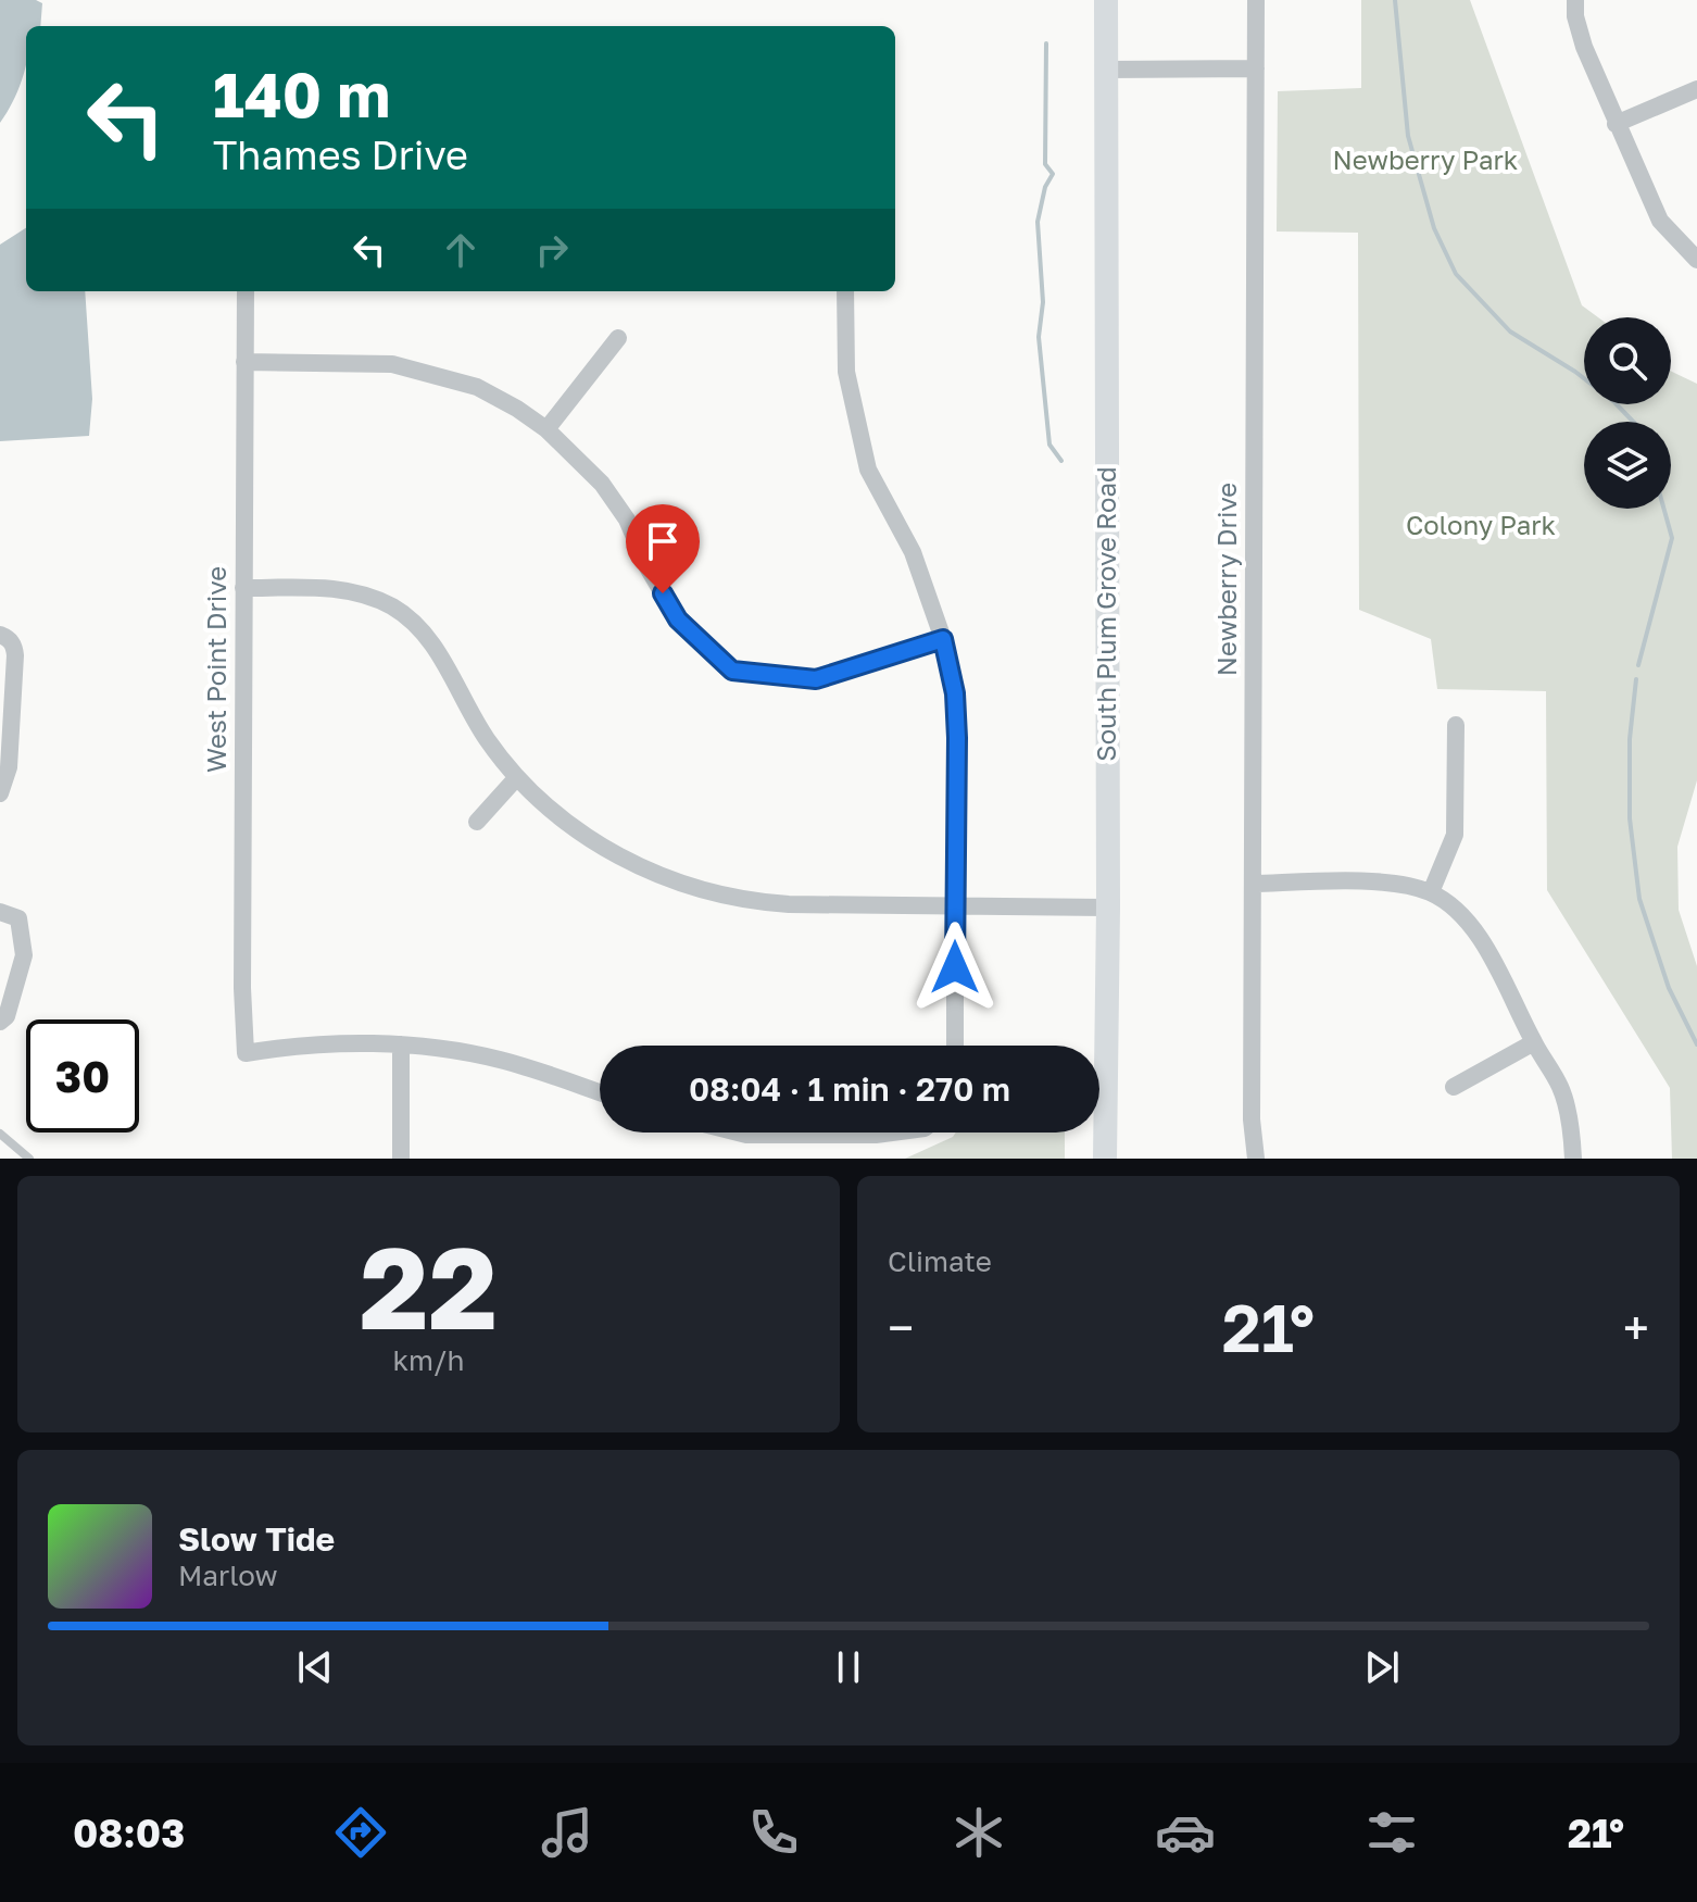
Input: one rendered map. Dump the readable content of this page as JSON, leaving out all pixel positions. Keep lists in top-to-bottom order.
{
  "streets": {
    "street": ["Newberry Drive", "South Plum Grove Road", "West Point Drive"]
  },
  "parks": ["Newberry Park", "Colony Park"],
  "page": {
    "turn": ["140 m", "Thames Drive"],
    "limit": "30",
    "trip": "08:04 · 1 min · 270 m",
    "tile": [
      ["22", "km/h"],
      "Climate"
    ],
    "heat": ["−", "21°", "+"],
    "song": ["Slow Tide", "Marlow"],
    "tabs": ["08:03", "21°"]
  }
}
